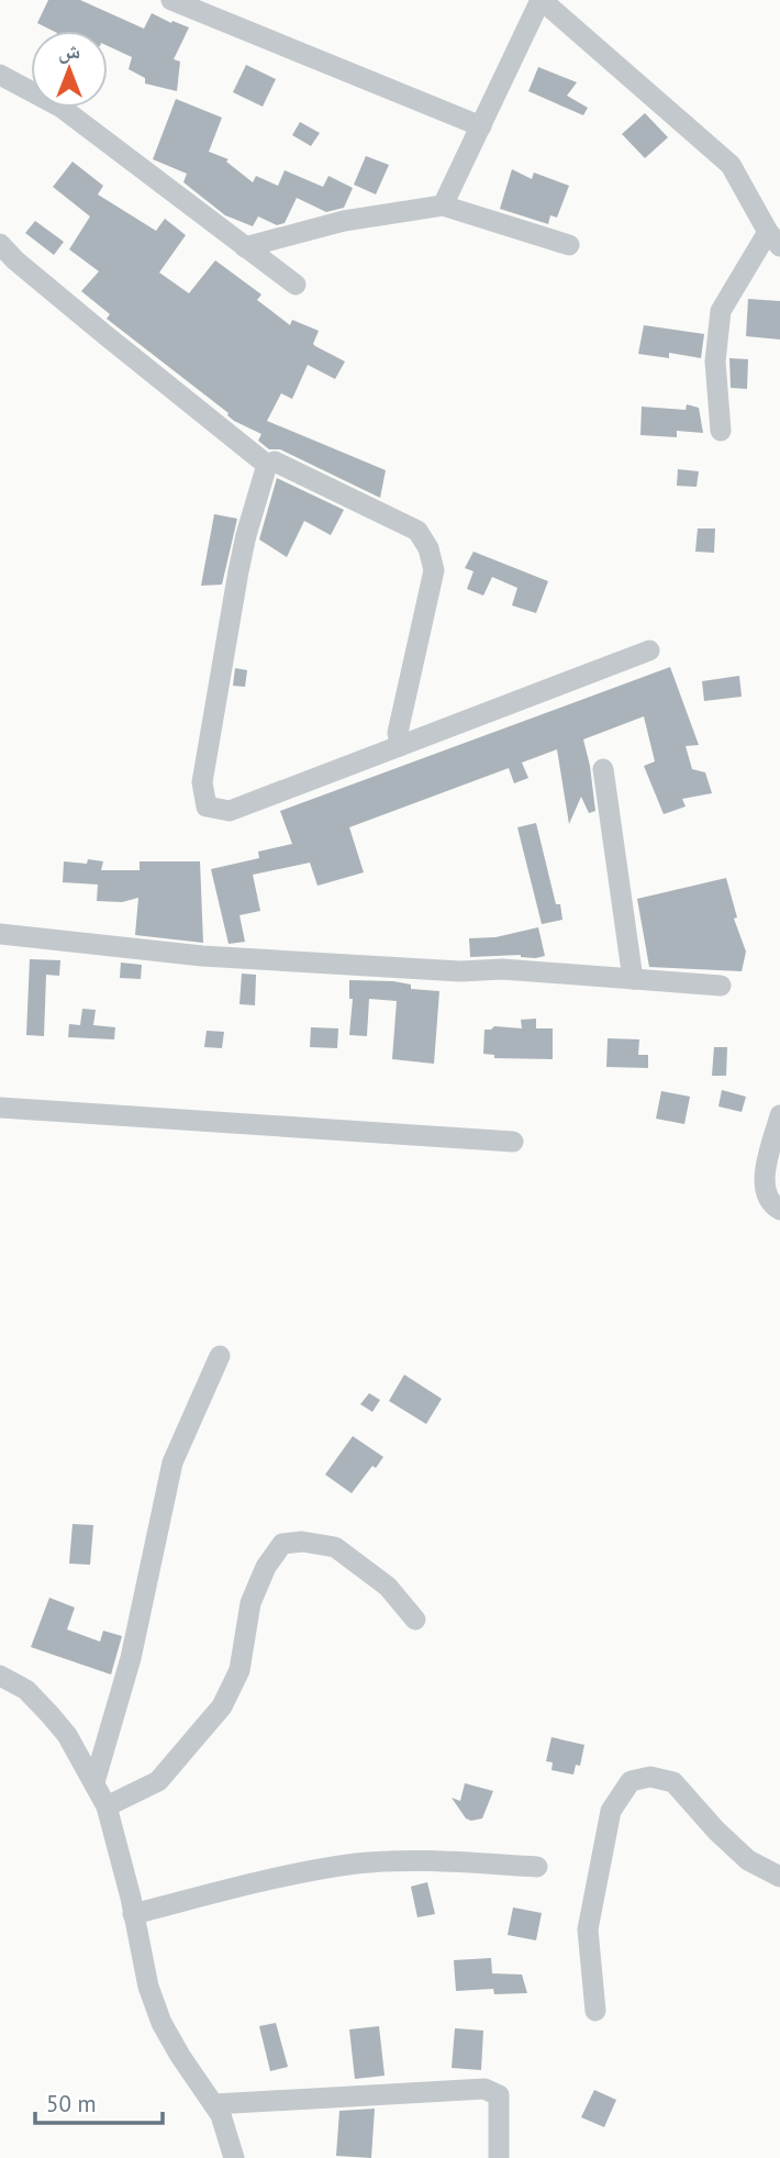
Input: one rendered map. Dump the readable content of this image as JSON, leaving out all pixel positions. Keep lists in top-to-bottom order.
{
  "scale_bar": "50 m",
  "north": "top"
}
